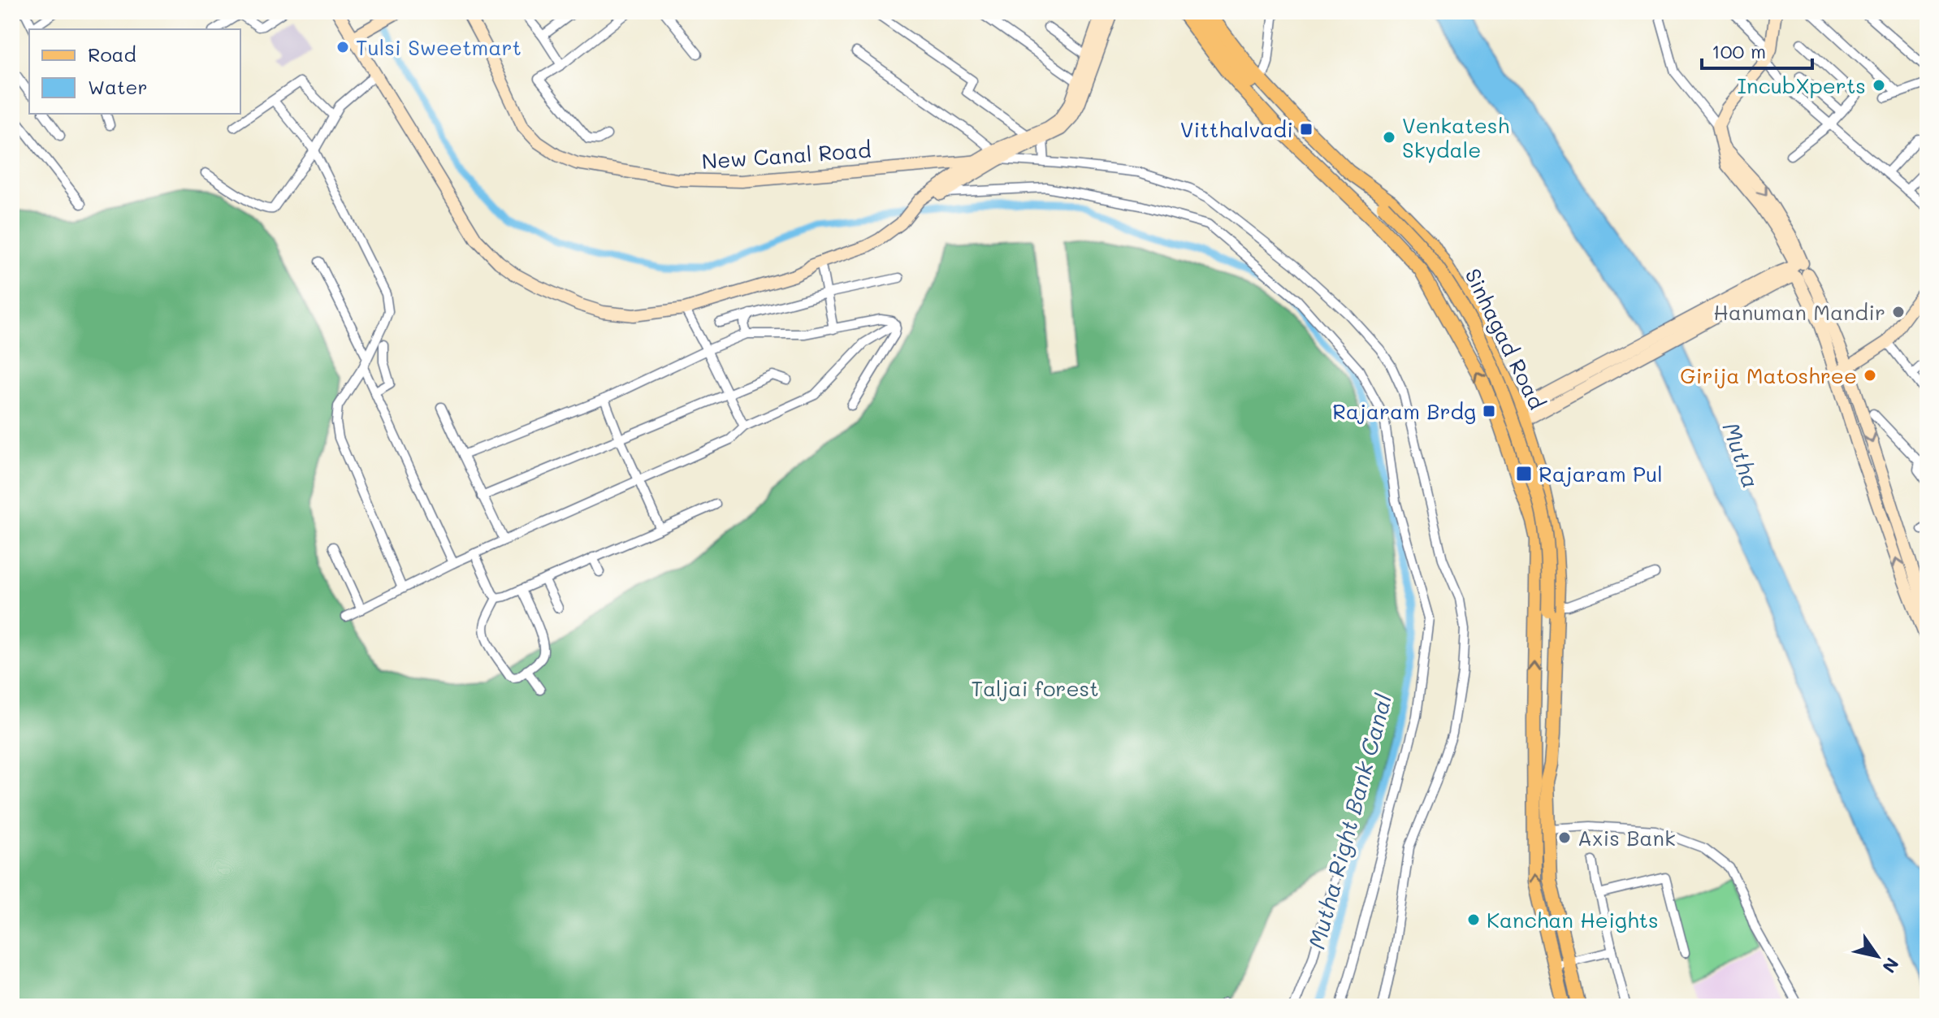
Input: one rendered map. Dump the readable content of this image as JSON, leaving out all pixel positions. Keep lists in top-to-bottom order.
{
  "streets": {
    "main road": ["Sinhagad Road"],
    "street": ["New Canal Road"]
  },
  "water": ["Mutha", "Mutha Right Bank Canal"],
  "parks": ["Taljai forest"],
  "places": {
    "other": [
      "Tulsi Sweetmart",
      "IncubXperts",
      "Venkatesh Skydale",
      "Hanuman Mandir",
      "Girija Matoshree",
      "Axis Bank",
      "Kanchan Heights"
    ],
    "transit": ["Vitthalvadi", "Rajaram Brdg", "Rajaram Pul"]
  },
  "legend": ["Road", "Water"],
  "scale_bar": "100 m",
  "north": "bottom right"
}
